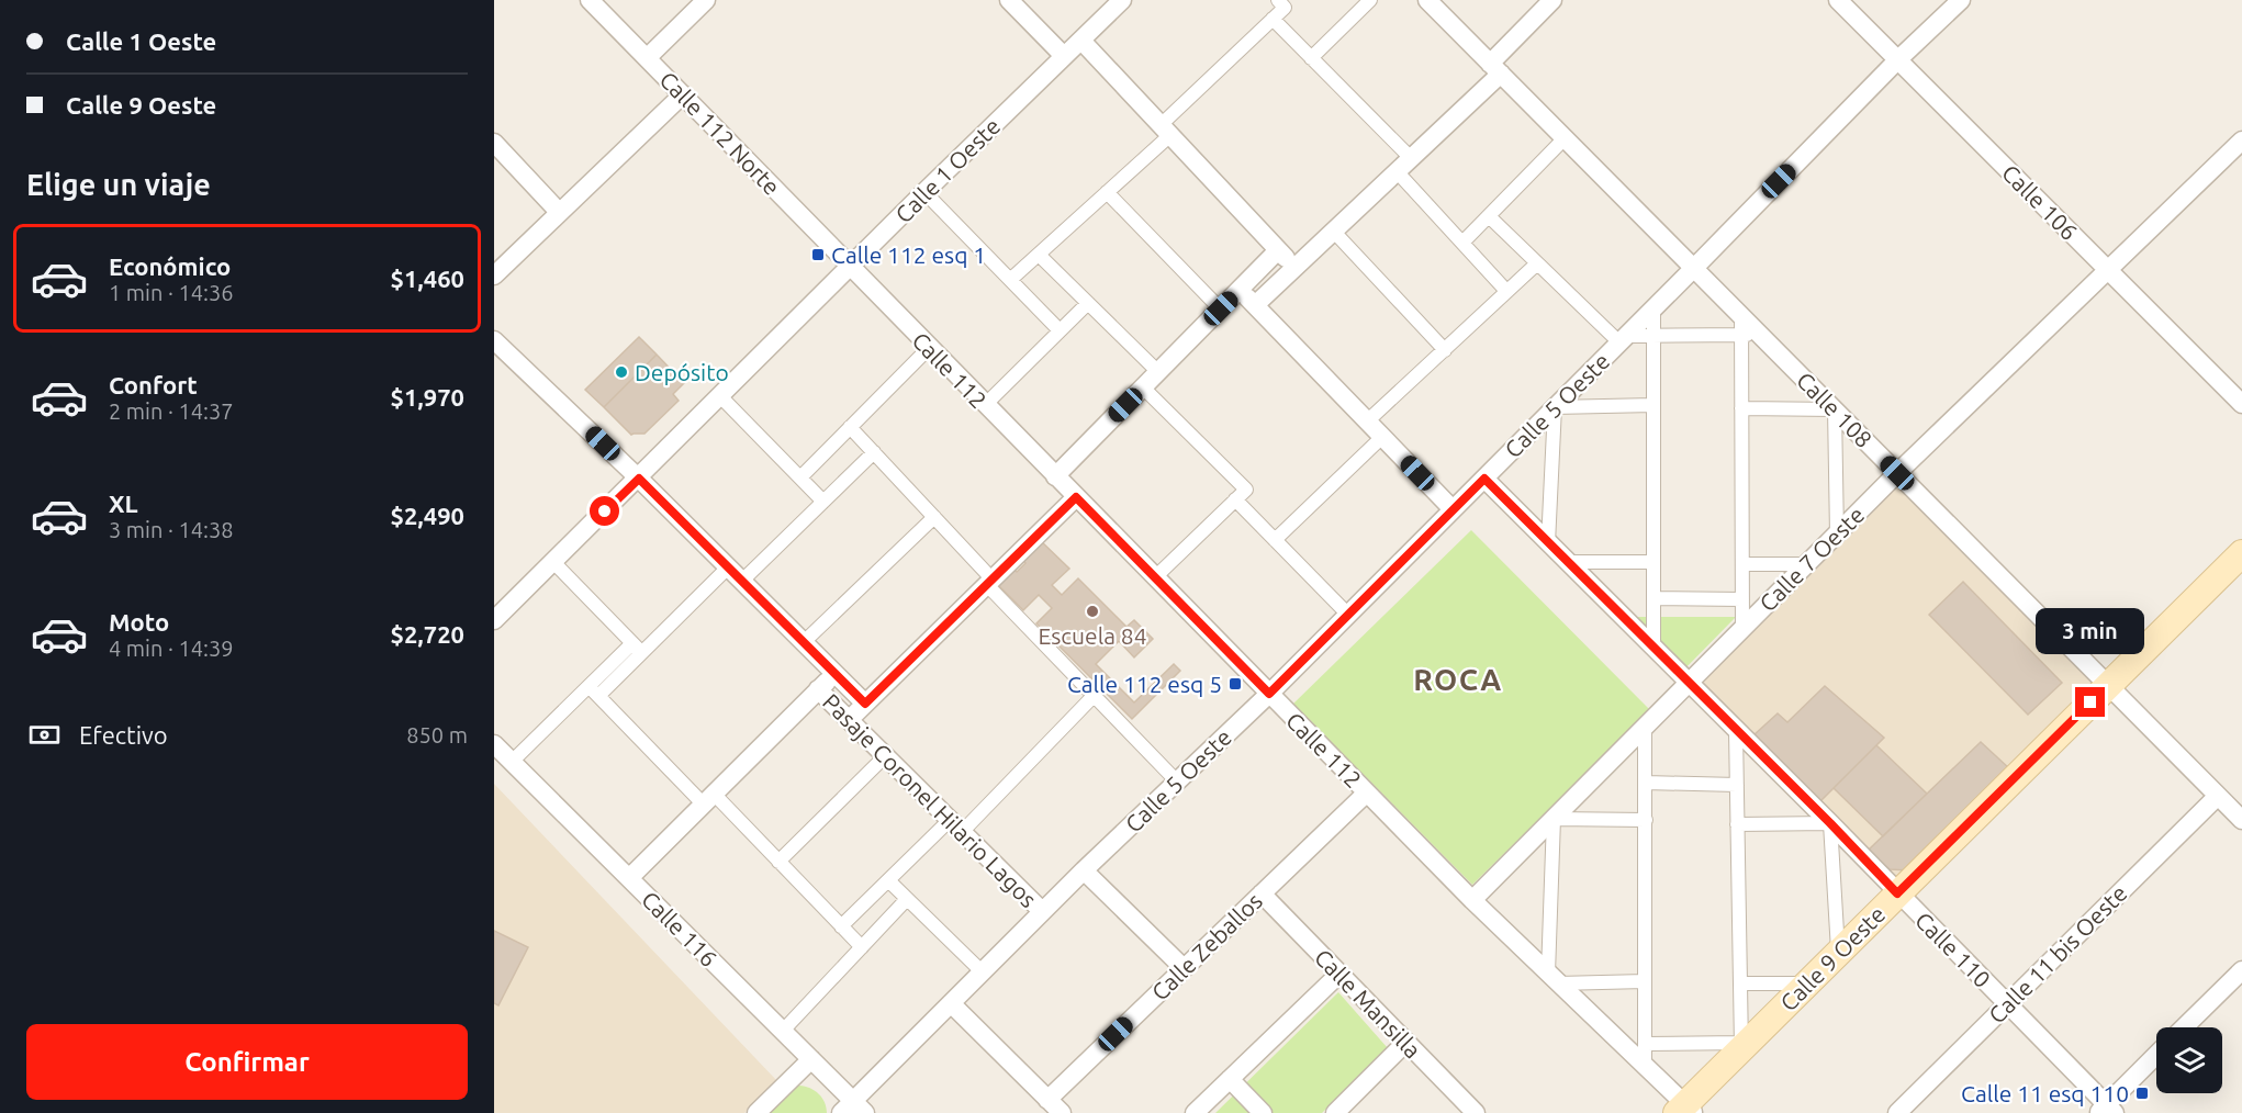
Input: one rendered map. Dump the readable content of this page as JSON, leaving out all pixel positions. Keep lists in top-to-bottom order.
{
  "streets": {
    "main road": ["Calle 9 Oeste"],
    "street": [
      "Calle 112 Norte",
      "Calle 1 Oeste",
      "Calle 106",
      "Calle 112",
      "Calle 5 Oeste",
      "Calle 108",
      "Calle 7 Oeste",
      "Pasaje Coronel Hilario Lagos",
      "Calle 116",
      "Calle Zeballos",
      "Calle 110",
      "Calle 11 bis Oeste",
      "Calle Mansilla"
    ]
  },
  "crossings": [
    ["Calle 112 Norte", "Calle 1 Oeste"],
    ["Calle 112 Norte", "Calle 112"],
    ["Calle 1 Oeste", "Calle 112"],
    ["Calle 1 Oeste", "Pasaje Coronel Hilario Lagos"],
    ["Calle 106", "Calle 5 Oeste"],
    ["Calle 106", "Calle 7 Oeste"],
    ["Calle 112", "Calle 5 Oeste"],
    ["Calle 112", "Calle 7 Oeste"],
    ["Calle 112", "Calle Zeballos"],
    ["Calle 112", "Calle 9 Oeste"],
    ["Calle 5 Oeste", "Calle 108"],
    ["Calle 5 Oeste", "Pasaje Coronel Hilario Lagos"],
    ["Calle 5 Oeste", "Calle 116"],
    ["Calle 5 Oeste", "Calle 110"],
    ["Calle 108", "Calle 7 Oeste"],
    ["Calle 108", "Calle 11 bis Oeste"],
    ["Calle 108", "Calle 9 Oeste"],
    ["Calle 7 Oeste", "Calle 110"],
    ["Calle Zeballos", "Calle Mansilla"],
    ["Calle 110", "Calle 11 bis Oeste"],
    ["Calle 110", "Calle 9 Oeste"]
  ],
  "districts": ["ROCA"],
  "places": {
    "transit": ["Calle 112 esq 1", "Calle 112 esq 5", "Calle 11 esq 110"],
    "other": ["Depósito", "Escuela 84"]
  },
  "page": {
    "banner": ["Calle 1 Oeste", "Calle 9 Oeste"],
    "heading": "Elige un viaje",
    "list": [
      {
        "name": "Económico",
        "note": "1 min · 14:36",
        "value": "$1,460"
      },
      {
        "name": "Confort",
        "note": "2 min · 14:37",
        "value": "$1,970"
      },
      {
        "name": "XL",
        "note": "3 min · 14:38",
        "value": "$2,490"
      },
      {
        "name": "Moto",
        "note": "4 min · 14:39",
        "value": "$2,720"
      }
    ],
    "bubble": "3 min",
    "pay": ["Efectivo", "850 m"],
    "buttons": "Confirmar"
  }
}
